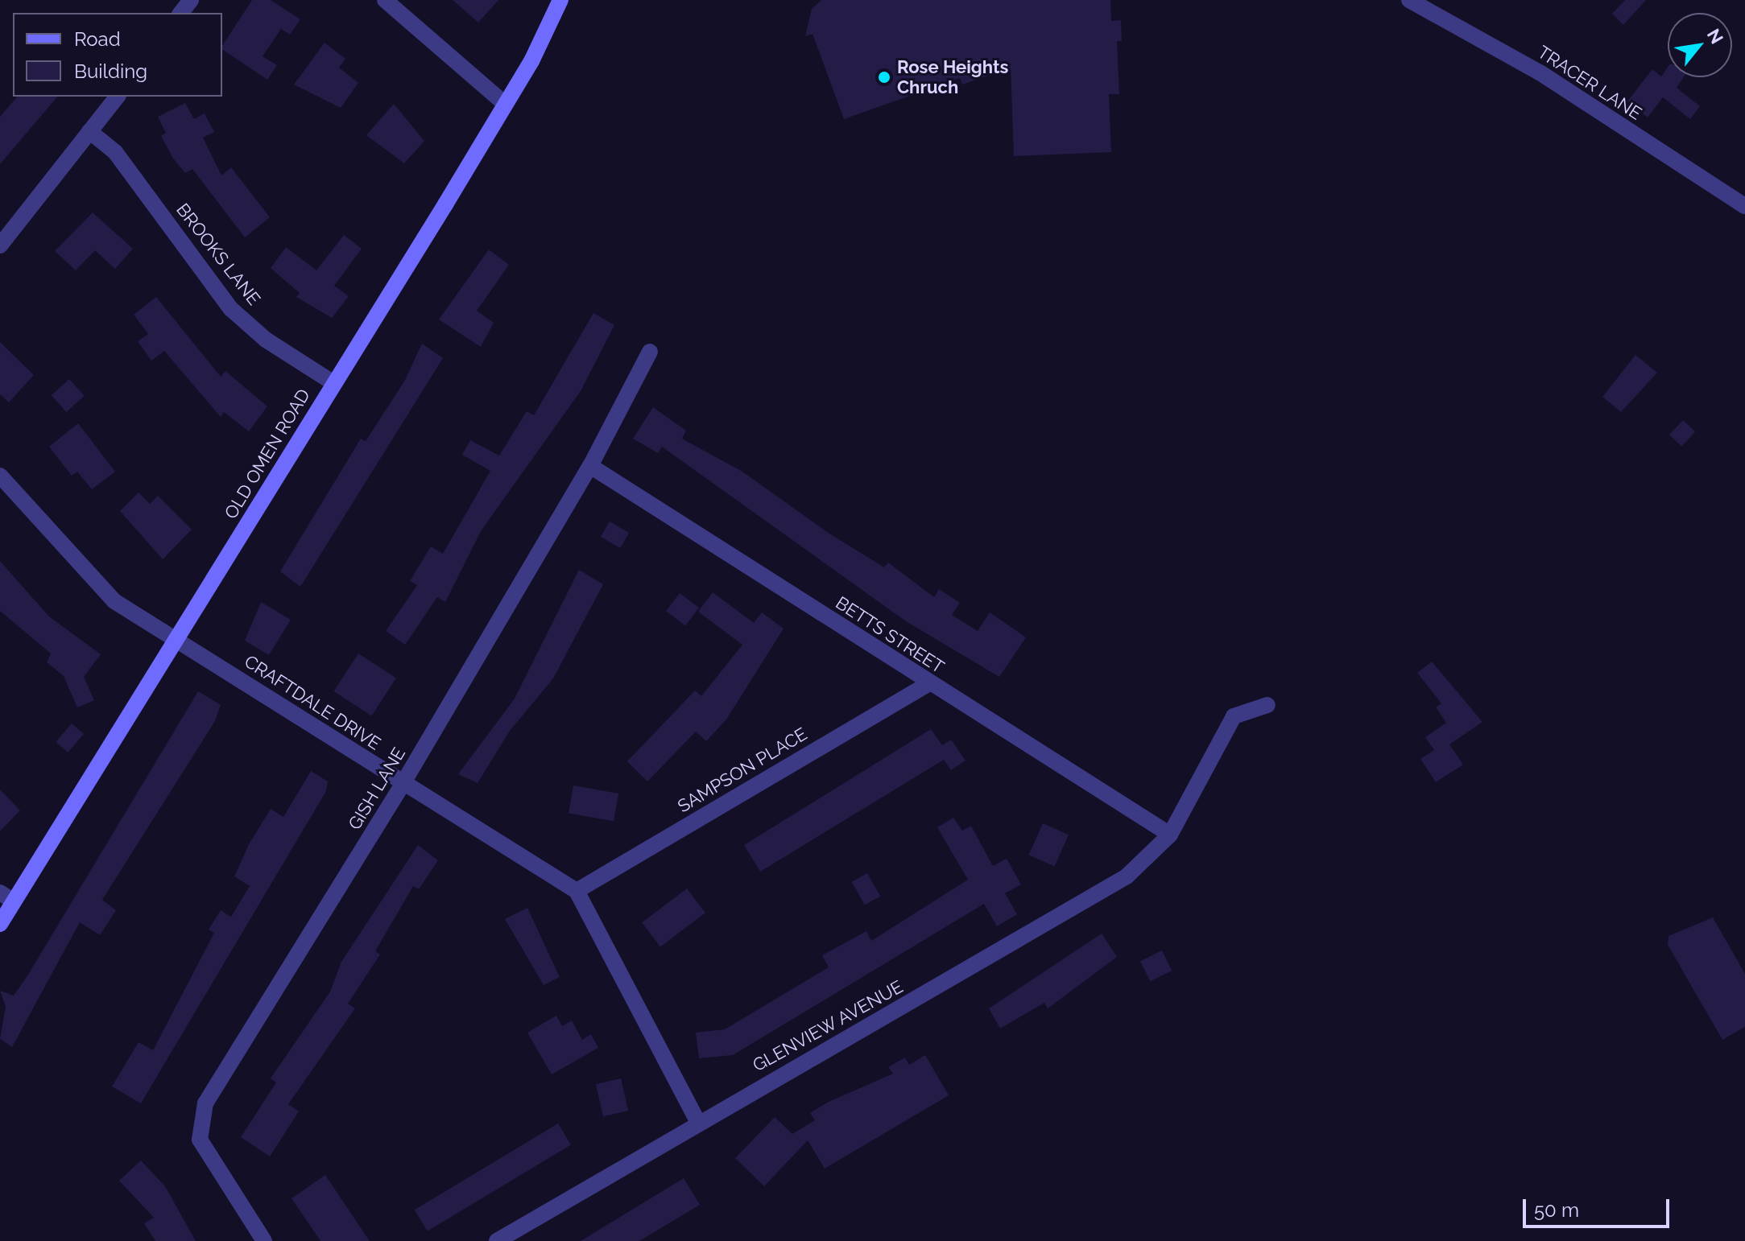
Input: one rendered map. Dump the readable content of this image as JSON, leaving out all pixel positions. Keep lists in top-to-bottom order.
{
  "streets": {
    "street": [
      "TRACER LANE",
      "BROOKS LANE",
      "OLD OMEN ROAD",
      "BETTS STREET",
      "CRAFTDALE DRIVE",
      "SAMPSON PLACE",
      "GISH LANE",
      "GLENVIEW AVENUE"
    ]
  },
  "crossings": [
    ["BROOKS LANE", "OLD OMEN ROAD"],
    ["OLD OMEN ROAD", "CRAFTDALE DRIVE"],
    ["BETTS STREET", "SAMPSON PLACE"],
    ["BETTS STREET", "GISH LANE"],
    ["BETTS STREET", "GLENVIEW AVENUE"],
    ["CRAFTDALE DRIVE", "SAMPSON PLACE"],
    ["CRAFTDALE DRIVE", "GISH LANE"]
  ],
  "places": ["Rose Heights Chruch"],
  "legend": ["Road", "Building"],
  "scale_bar": "50 m",
  "north": "top right"
}
